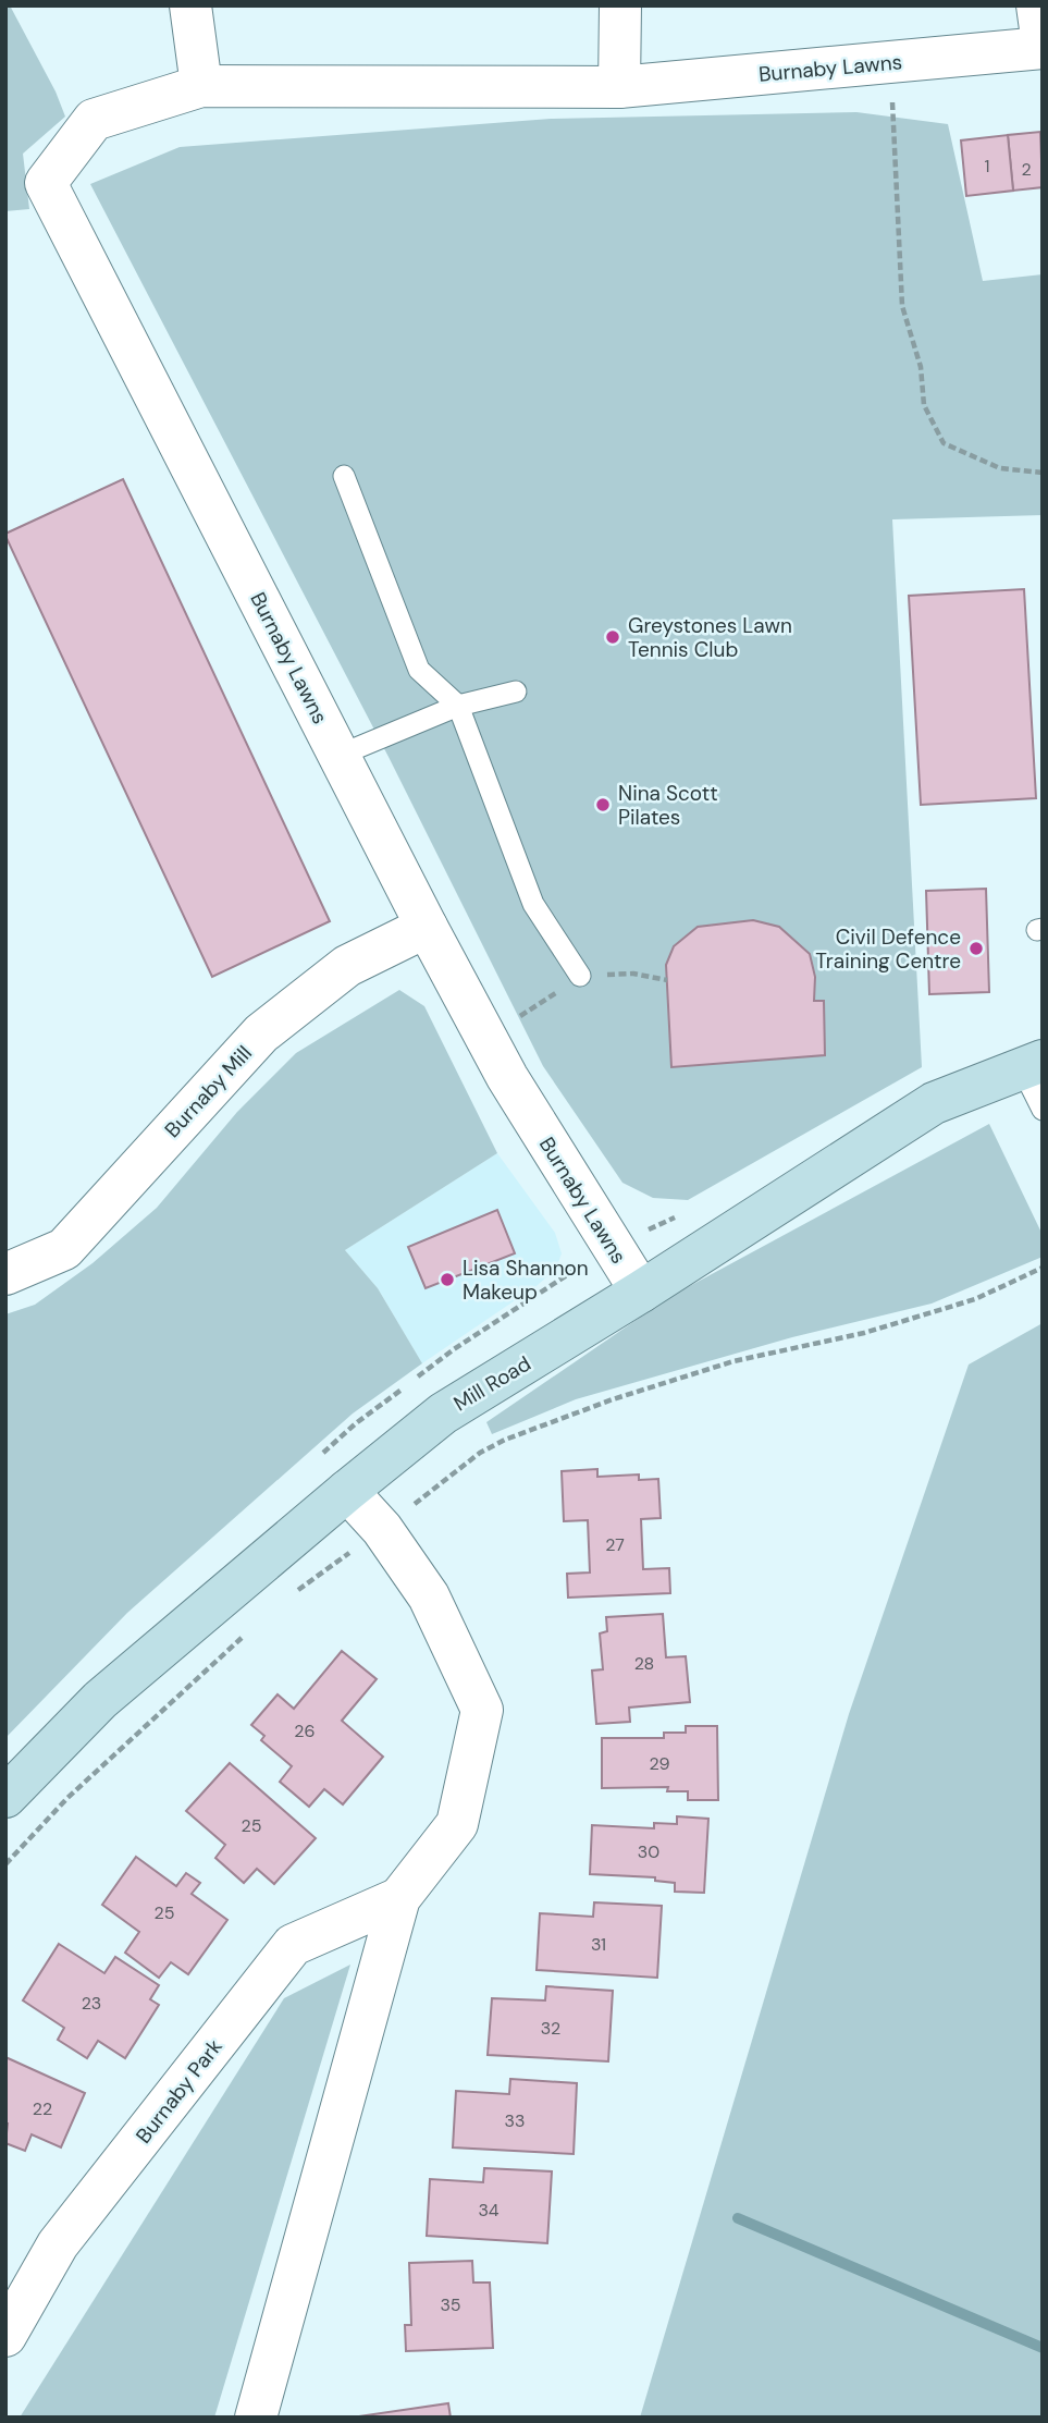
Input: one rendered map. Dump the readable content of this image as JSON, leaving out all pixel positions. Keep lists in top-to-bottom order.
{
  "streets": {
    "main road": ["Mill Road"],
    "street": ["Burnaby Lawns", "Burnaby Mill", "Burnaby Park"]
  },
  "crossings": [
    ["Burnaby Lawns", "Burnaby Mill"],
    ["Burnaby Lawns", "Mill Road"],
    ["Mill Road", "Burnaby Park"]
  ],
  "places": [
    "Greystones Lawn Tennis Club",
    "Nina Scott Pilates",
    "Civil Defence Training Centre",
    "Lisa Shannon Makeup"
  ],
  "house_numbers": [
    "1",
    "2",
    "27",
    "28",
    "26",
    "29",
    "25",
    "30",
    "25",
    "31",
    "23",
    "32",
    "22",
    "33",
    "34",
    "35"
  ]
}
